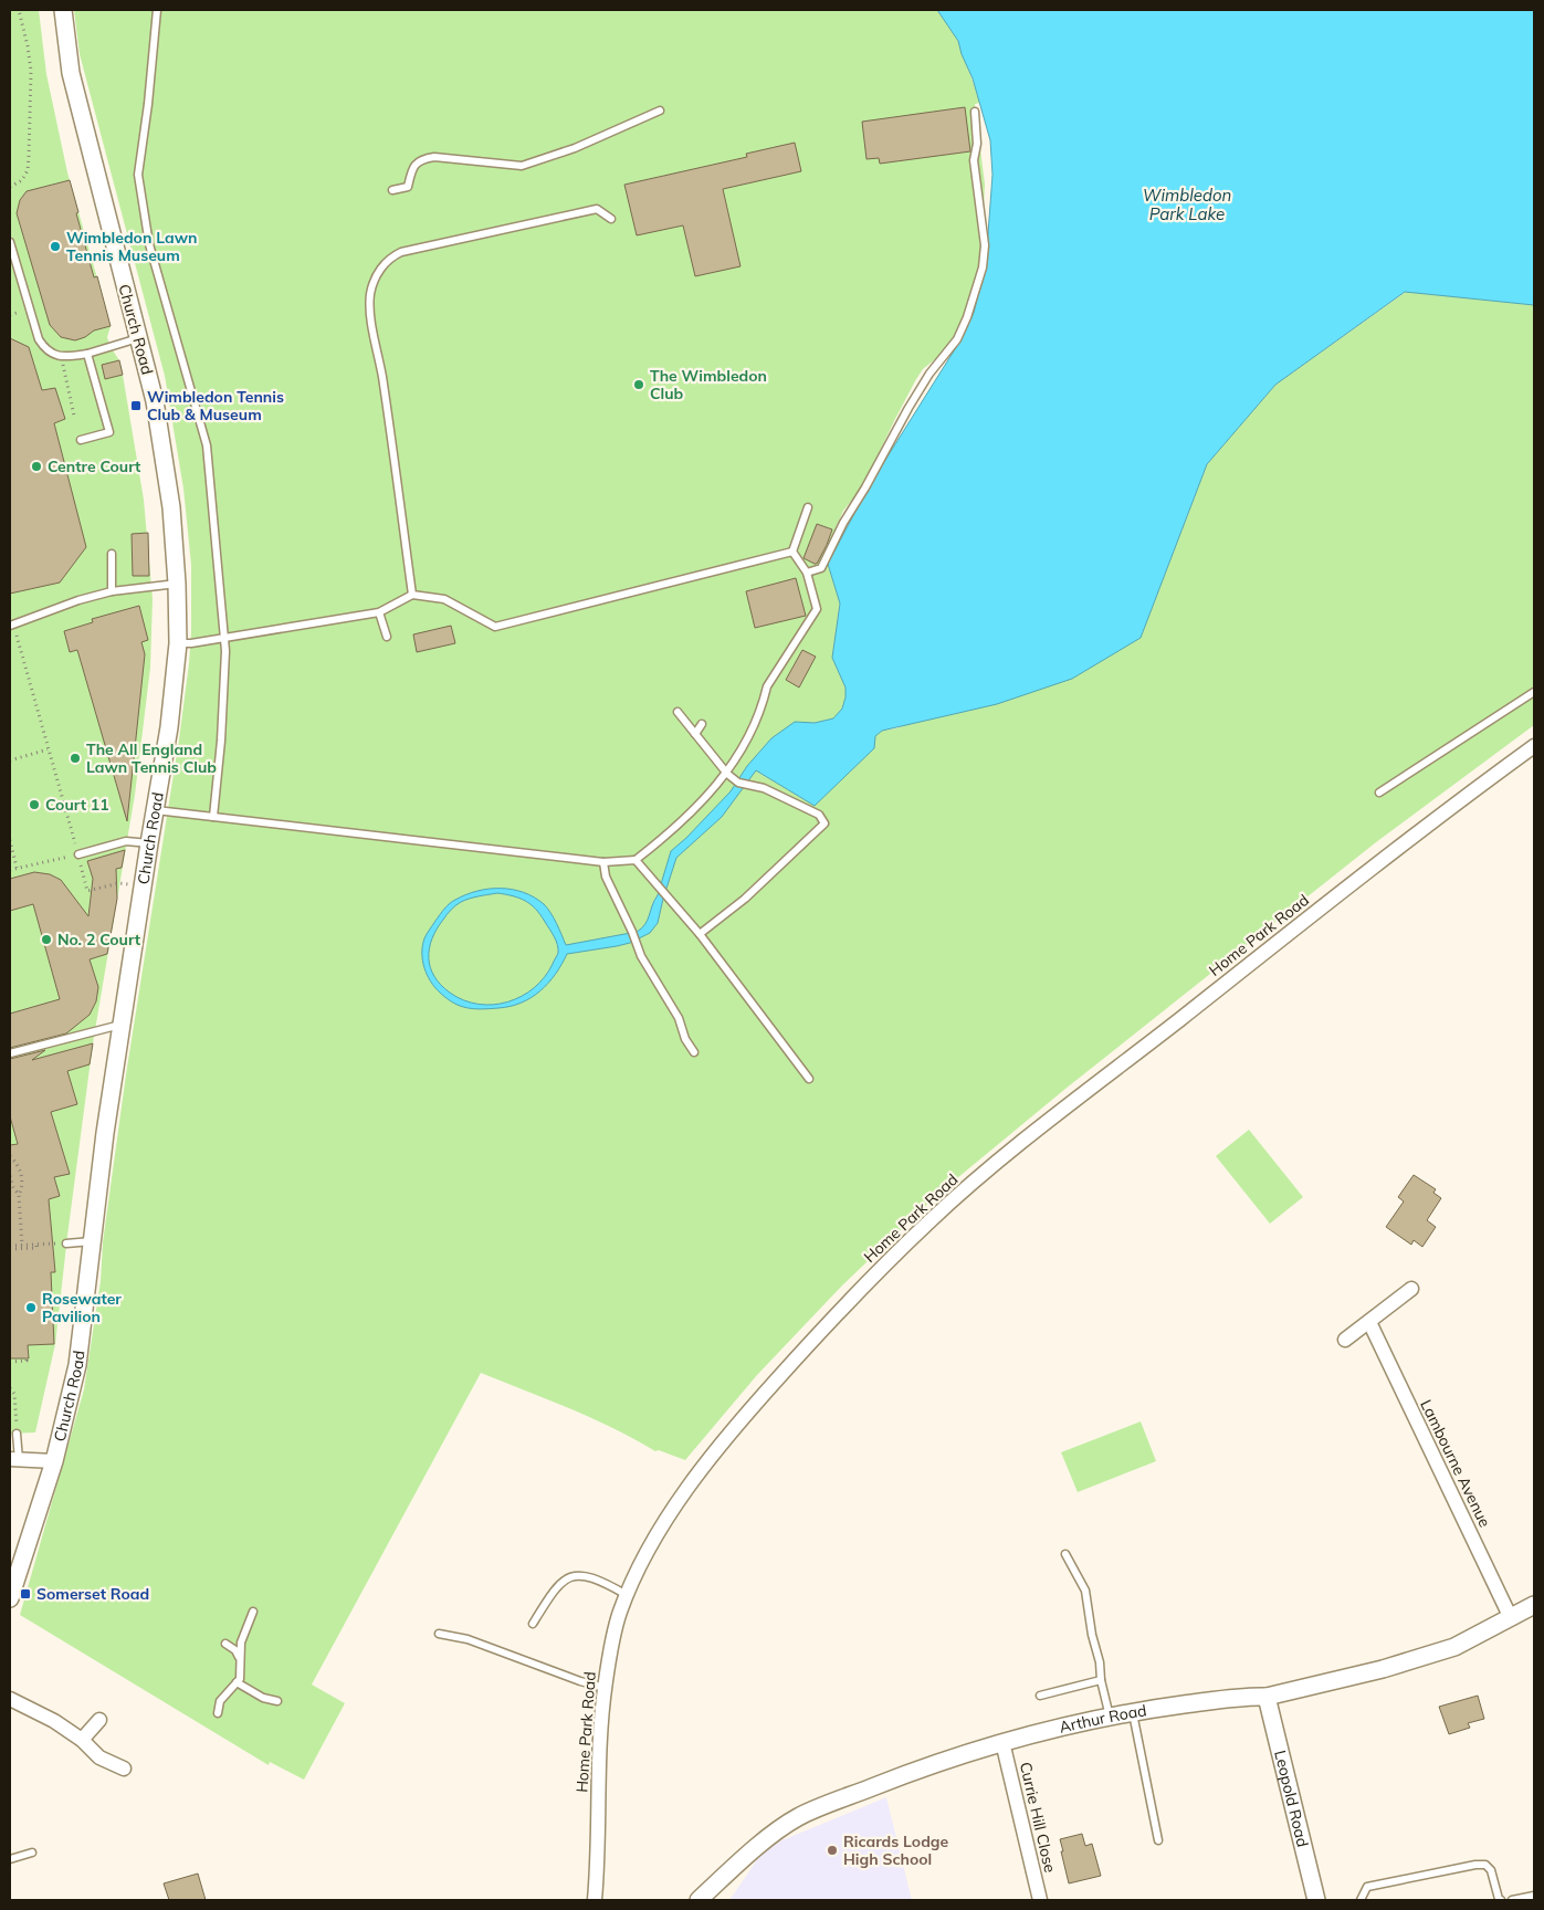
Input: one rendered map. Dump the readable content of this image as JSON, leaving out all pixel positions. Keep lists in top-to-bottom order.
{
  "streets": {
    "street": [
      "Church Road",
      "Home Park Road",
      "Lambourne Avenue",
      "Arthur Road",
      "Leopold Road",
      "Currie Hill Close"
    ]
  },
  "crossings": [
    ["Lambourne Avenue", "Arthur Road"],
    ["Arthur Road", "Leopold Road"],
    ["Arthur Road", "Currie Hill Close"]
  ],
  "water": ["Wimbledon Park Lake"],
  "places": {
    "other": [
      "Wimbledon Lawn Tennis Museum",
      "The Wimbledon Club",
      "Centre Court",
      "The All England Lawn Tennis Club",
      "Court 11",
      "No. 2 Court",
      "Rosewater Pavilion",
      "Ricards Lodge High School"
    ],
    "transit": ["Wimbledon Tennis Club & Museum", "Somerset Road"]
  }
}
